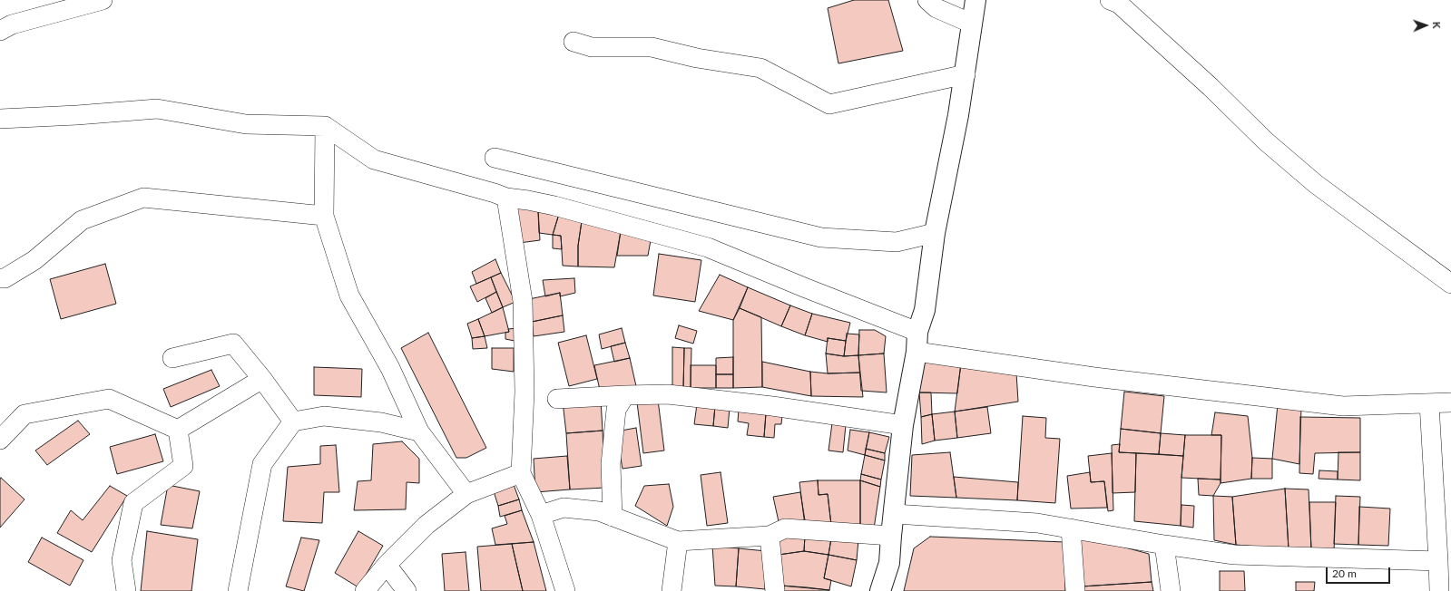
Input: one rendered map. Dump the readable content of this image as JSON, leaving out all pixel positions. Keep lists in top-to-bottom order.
{
  "scale_bar": "20 m",
  "north": "right"
}
